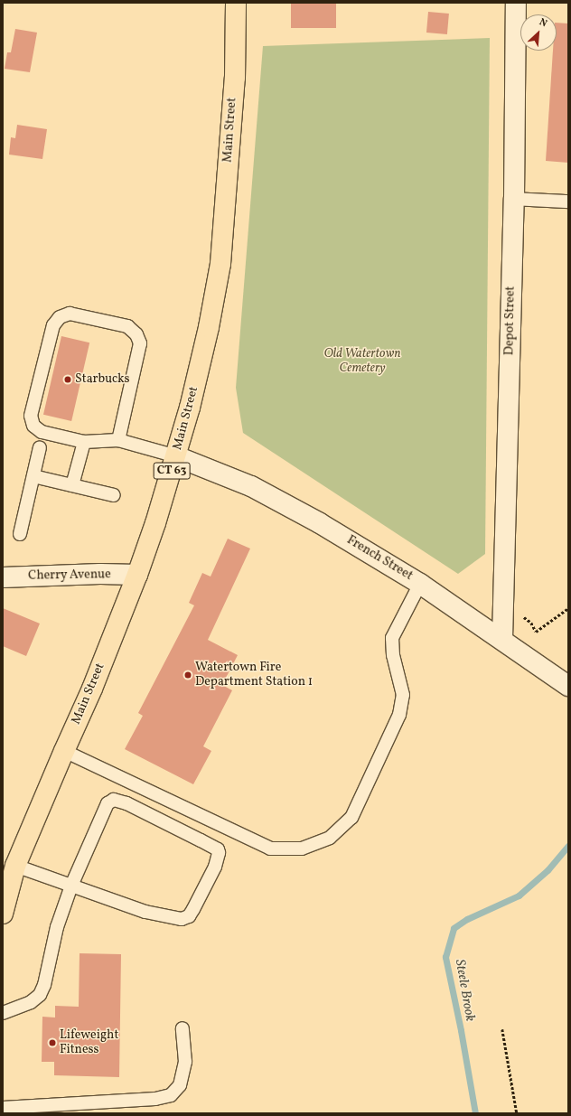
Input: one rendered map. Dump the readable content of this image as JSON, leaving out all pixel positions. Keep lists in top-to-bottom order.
{
  "streets": {
    "main road": ["Main Street", "CT 63"],
    "street": ["Depot Street", "French Street", "Cherry Avenue"]
  },
  "crossings": [
    ["Main Street", "French Street"],
    ["Main Street", "Cherry Avenue"],
    ["Depot Street", "French Street"]
  ],
  "water": ["Steele Brook"],
  "parks": ["Old Watertown Cemetery"],
  "places": ["Starbucks", "Watertown Fire Department Station 1", "Lifeweight Fitness"],
  "north": "top right"
}
